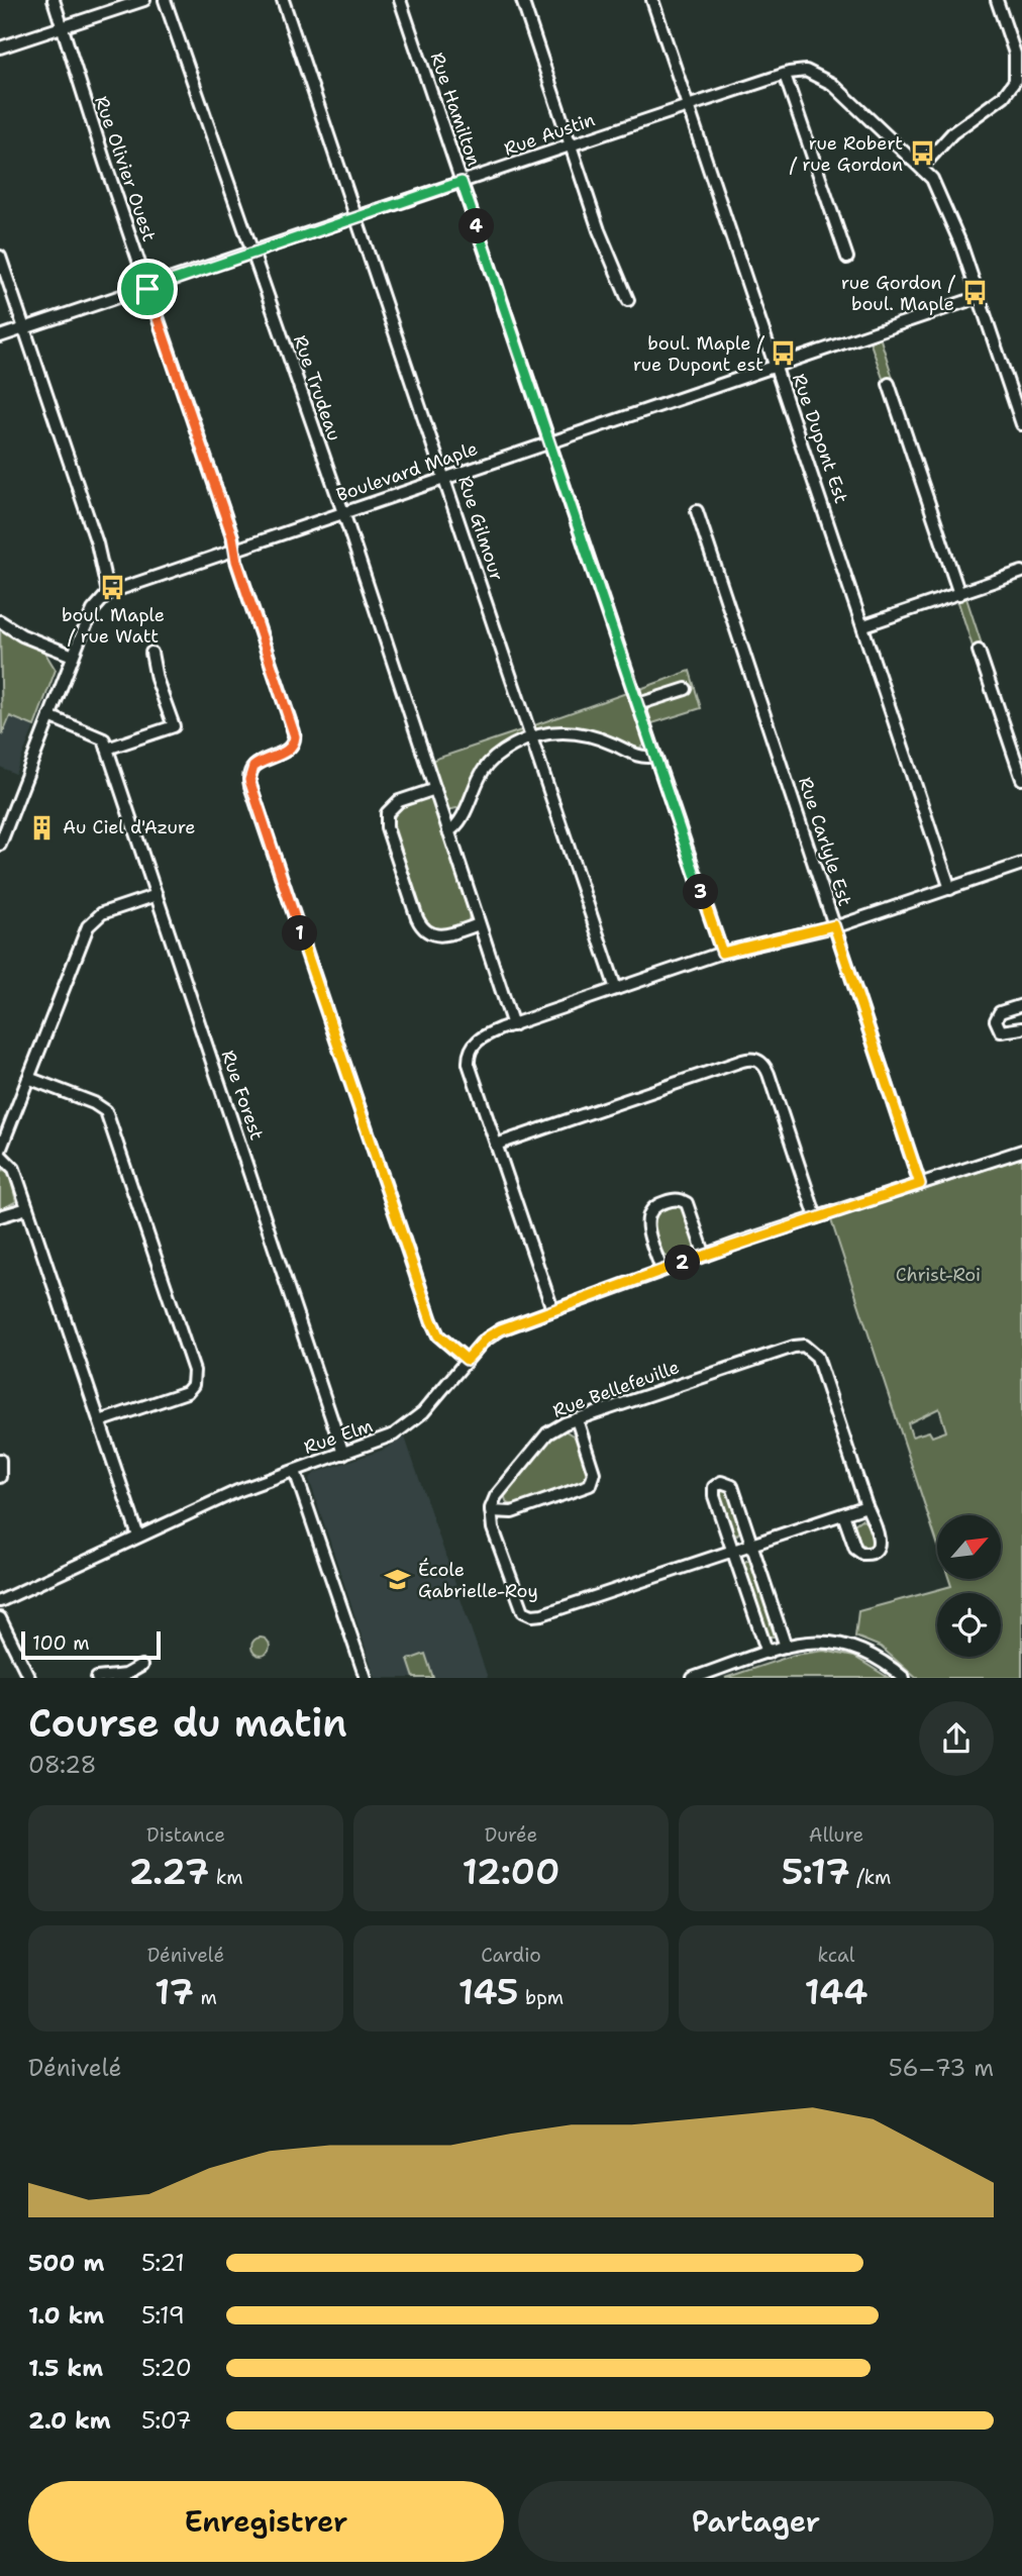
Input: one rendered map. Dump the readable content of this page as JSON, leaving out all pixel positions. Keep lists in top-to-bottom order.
{
  "streets": {
    "street": [
      "Rue Hamilton",
      "Rue Austin",
      "Rue Olivier Ouest",
      "Rue Trudeau",
      "Rue Dupont Est",
      "Boulevard Maple",
      "Rue Gilmour",
      "Rue Carlyle Est",
      "Rue Forest",
      "Rue Bellefeuille",
      "Rue Elm"
    ]
  },
  "crossings": [
    ["Rue Hamilton", "Rue Austin"],
    ["Rue Hamilton", "Boulevard Maple"],
    ["Rue Austin", "Rue Olivier Ouest"],
    ["Rue Austin", "Rue Trudeau"],
    ["Rue Austin", "Rue Dupont Est"],
    ["Rue Austin", "Boulevard Maple"],
    ["Rue Austin", "Rue Gilmour"],
    ["Rue Olivier Ouest", "Boulevard Maple"],
    ["Rue Olivier Ouest", "Rue Elm"],
    ["Rue Trudeau", "Boulevard Maple"],
    ["Rue Dupont Est", "Boulevard Maple"],
    ["Boulevard Maple", "Rue Gilmour"],
    ["Rue Carlyle Est", "Rue Elm"],
    ["Rue Forest", "Rue Elm"]
  ],
  "parks": ["Christ-Roi"],
  "places": {
    "bus stop": [
      "rue Robert / rue Gordon",
      "rue Gordon / boul. Maple",
      "boul. Maple / rue Dupont est",
      "boul. Maple / rue Watt"
    ],
    "building": ["Au Ciel d'Azure"],
    "school or university": ["École Gabrielle-Roy"]
  },
  "scale_bar": "100 m",
  "north": "top right",
  "page": {
    "pins": [
      "4",
      "3",
      "1",
      "2"
    ],
    "scale": "100 m",
    "heading": ["Course du matin", "08:28"],
    "stats": [
      ["Distance", "2.27 km"],
      ["Durée", "12:00"],
      ["Allure", "5:17 /km"],
      ["Dénivelé", "17 m"],
      ["Cardio", "145 bpm"],
      ["kcal", "144"]
    ],
    "chart": ["Dénivelé", "56–73 m"],
    "list": [
      {
        "name": "500 m",
        "note": "5:21"
      },
      {
        "name": "1.0 km",
        "note": "5:19"
      },
      {
        "name": "1.5 km",
        "note": "5:20"
      },
      {
        "name": "2.0 km",
        "note": "5:07"
      }
    ],
    "buttons": ["Enregistrer", "Partager"]
  }
}
